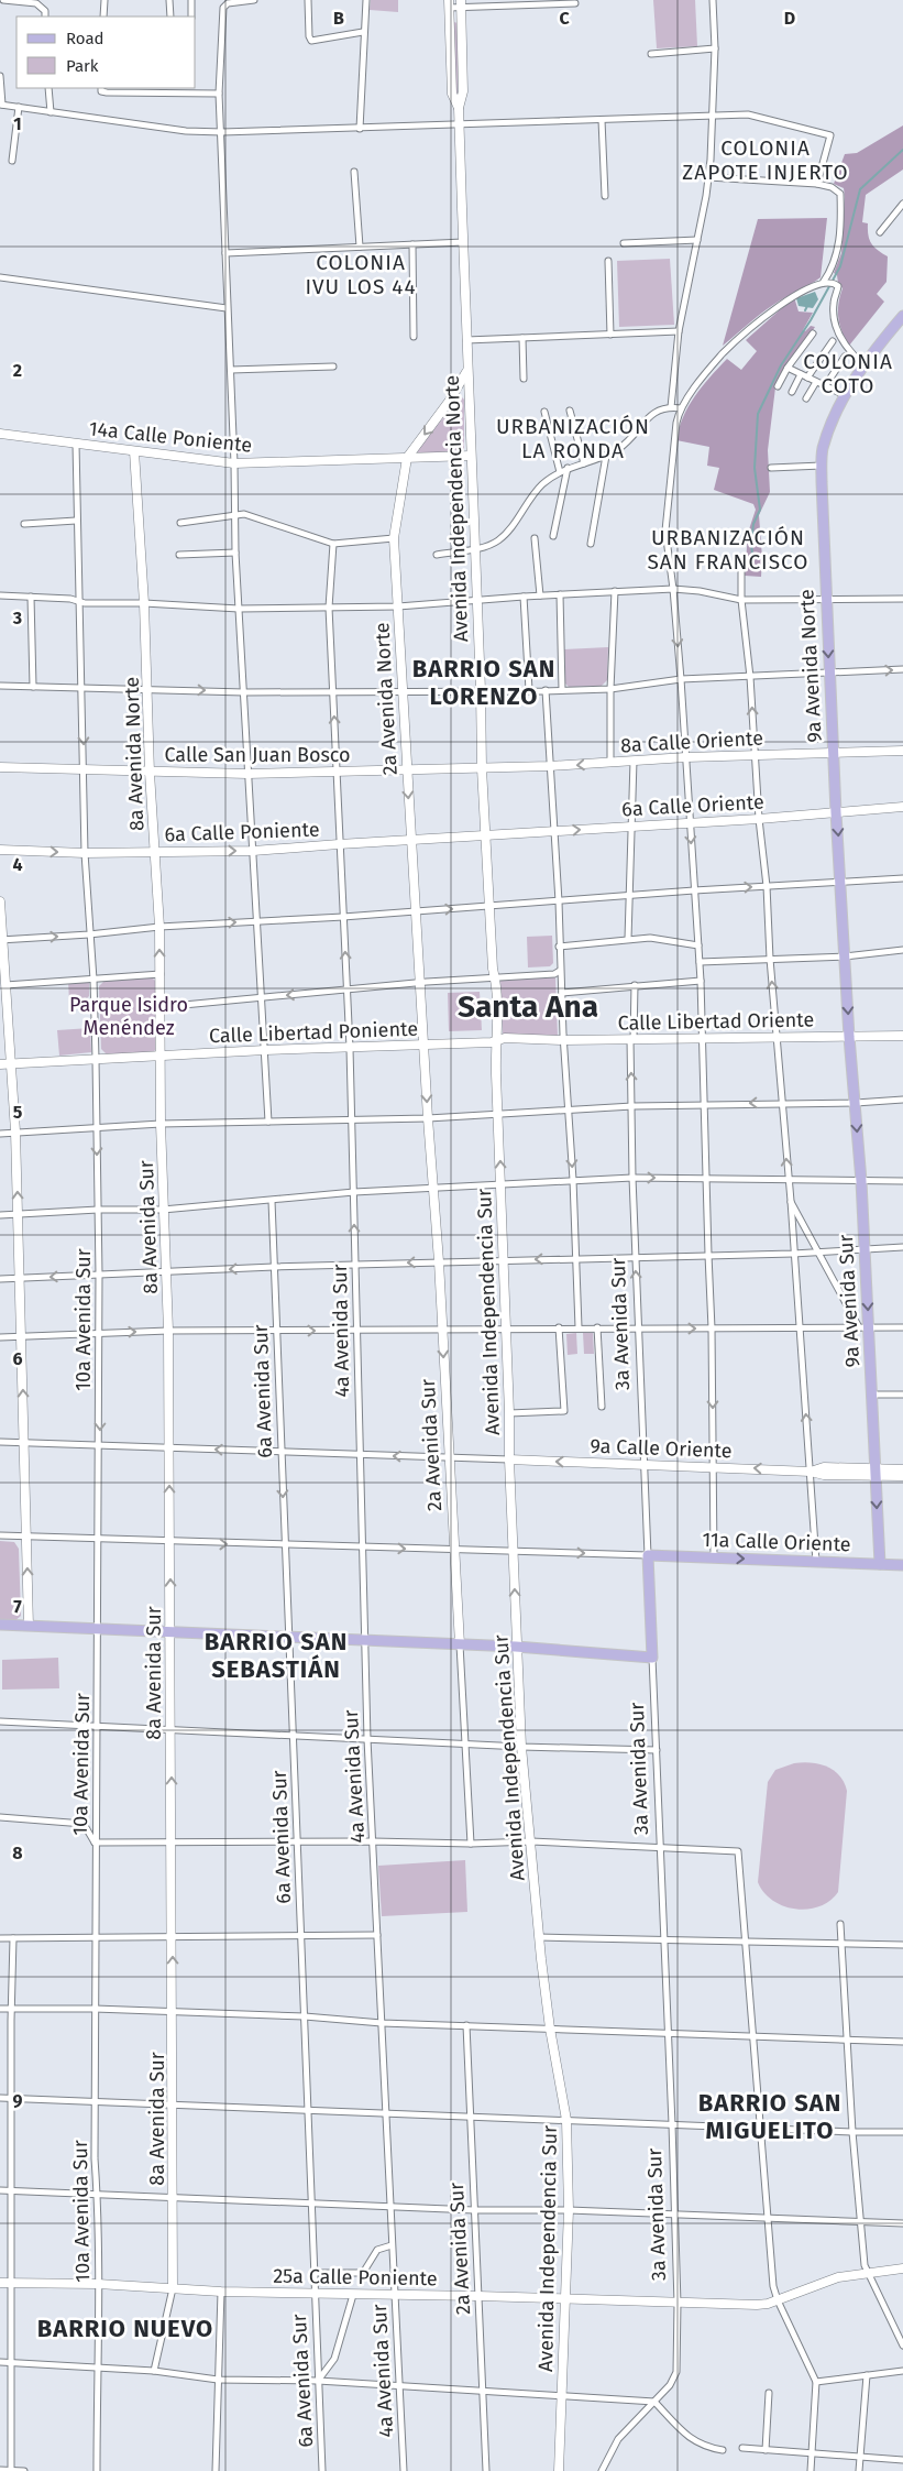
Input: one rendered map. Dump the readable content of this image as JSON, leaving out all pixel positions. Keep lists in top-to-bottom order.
{
  "streets": {
    "main road": [
      "9a Avenida Norte",
      "9a Avenida Sur",
      "3a Avenida Sur",
      "11a Calle Oriente"
    ],
    "street": [
      "14a Calle Poniente",
      "Avenida Independencia Norte",
      "2a Avenida Norte",
      "8a Calle Oriente",
      "8a Avenida Norte",
      "Calle San Juan Bosco",
      "6a Calle Oriente",
      "6a Calle Poniente",
      "Calle Libertad Oriente",
      "Calle Libertad Poniente",
      "8a Avenida Sur",
      "Avenida Independencia Sur",
      "10a Avenida Sur",
      "4a Avenida Sur",
      "6a Avenida Sur",
      "2a Avenida Sur",
      "9a Calle Oriente",
      "25a Calle Poniente"
    ]
  },
  "crossings": [
    ["14a Calle Poniente", "Avenida Independencia Norte"],
    ["14a Calle Poniente", "2a Avenida Norte"],
    ["14a Calle Poniente", "8a Avenida Norte"],
    ["14a Calle Poniente", "10a Avenida Sur"],
    ["Avenida Independencia Norte", "2a Avenida Norte"],
    ["Avenida Independencia Norte", "8a Calle Oriente"],
    ["Avenida Independencia Norte", "Calle San Juan Bosco"],
    ["Avenida Independencia Norte", "6a Calle Oriente"],
    ["Avenida Independencia Norte", "6a Calle Poniente"],
    ["Avenida Independencia Norte", "Calle Libertad Oriente"],
    ["Avenida Independencia Norte", "Calle Libertad Poniente"],
    ["Avenida Independencia Norte", "Avenida Independencia Sur"],
    ["9a Avenida Norte", "8a Calle Oriente"],
    ["9a Avenida Norte", "6a Calle Oriente"],
    ["9a Avenida Norte", "Calle Libertad Oriente"],
    ["9a Avenida Norte", "9a Avenida Sur"],
    ["2a Avenida Norte", "Calle San Juan Bosco"],
    ["2a Avenida Norte", "6a Calle Poniente"],
    ["2a Avenida Norte", "Calle Libertad Poniente"],
    ["2a Avenida Norte", "2a Avenida Sur"],
    ["8a Calle Oriente", "Calle San Juan Bosco"],
    ["8a Avenida Norte", "Calle San Juan Bosco"],
    ["8a Avenida Norte", "6a Calle Poniente"],
    ["8a Avenida Norte", "Calle Libertad Poniente"],
    ["8a Avenida Norte", "8a Avenida Sur"],
    ["Calle San Juan Bosco", "10a Avenida Sur"],
    ["Calle San Juan Bosco", "4a Avenida Sur"],
    ["6a Calle Oriente", "6a Calle Poniente"],
    ["6a Calle Poniente", "10a Avenida Sur"],
    ["6a Calle Poniente", "4a Avenida Sur"],
    ["Calle Libertad Oriente", "Calle Libertad Poniente"],
    ["Calle Libertad Oriente", "9a Avenida Sur"],
    ["Calle Libertad Oriente", "Avenida Independencia Sur"],
    ["Calle Libertad Oriente", "3a Avenida Sur"],
    ["Calle Libertad Poniente", "8a Avenida Sur"],
    ["Calle Libertad Poniente", "Avenida Independencia Sur"],
    ["Calle Libertad Poniente", "10a Avenida Sur"],
    ["Calle Libertad Poniente", "4a Avenida Sur"],
    ["Calle Libertad Poniente", "2a Avenida Sur"],
    ["8a Avenida Sur", "25a Calle Poniente"],
    ["9a Avenida Sur", "9a Calle Oriente"],
    ["9a Avenida Sur", "11a Calle Oriente"],
    ["Avenida Independencia Sur", "9a Calle Oriente"],
    ["Avenida Independencia Sur", "25a Calle Poniente"],
    ["10a Avenida Sur", "25a Calle Poniente"],
    ["3a Avenida Sur", "9a Calle Oriente"],
    ["3a Avenida Sur", "11a Calle Oriente"],
    ["3a Avenida Sur", "25a Calle Poniente"],
    ["4a Avenida Sur", "25a Calle Poniente"],
    ["6a Avenida Sur", "25a Calle Poniente"],
    ["2a Avenida Sur", "25a Calle Poniente"]
  ],
  "one_way": ["9a Avenida Sur", "9a Calle Oriente", "11a Calle Oriente"],
  "districts": [
    "COLONIA ZAPOTE INJERTO",
    "COLONIA IVU LOS 44",
    "COLONIA COTO",
    "URBANIZACIÓN LA RONDA",
    "URBANIZACIÓN SAN FRANCISCO",
    "BARRIO SAN LORENZO",
    "Santa Ana",
    "BARRIO SAN SEBASTIÁN",
    "BARRIO SAN MIGUELITO",
    "BARRIO NUEVO"
  ],
  "parks": ["Parque Isidro Menéndez"],
  "legend": ["Road", "Park"],
  "grid": {
    "columns": ["B", "C", "D"],
    "rows": [
      "1",
      "2",
      "3",
      "4",
      "5",
      "6",
      "7",
      "8",
      "9"
    ]
  }
}
